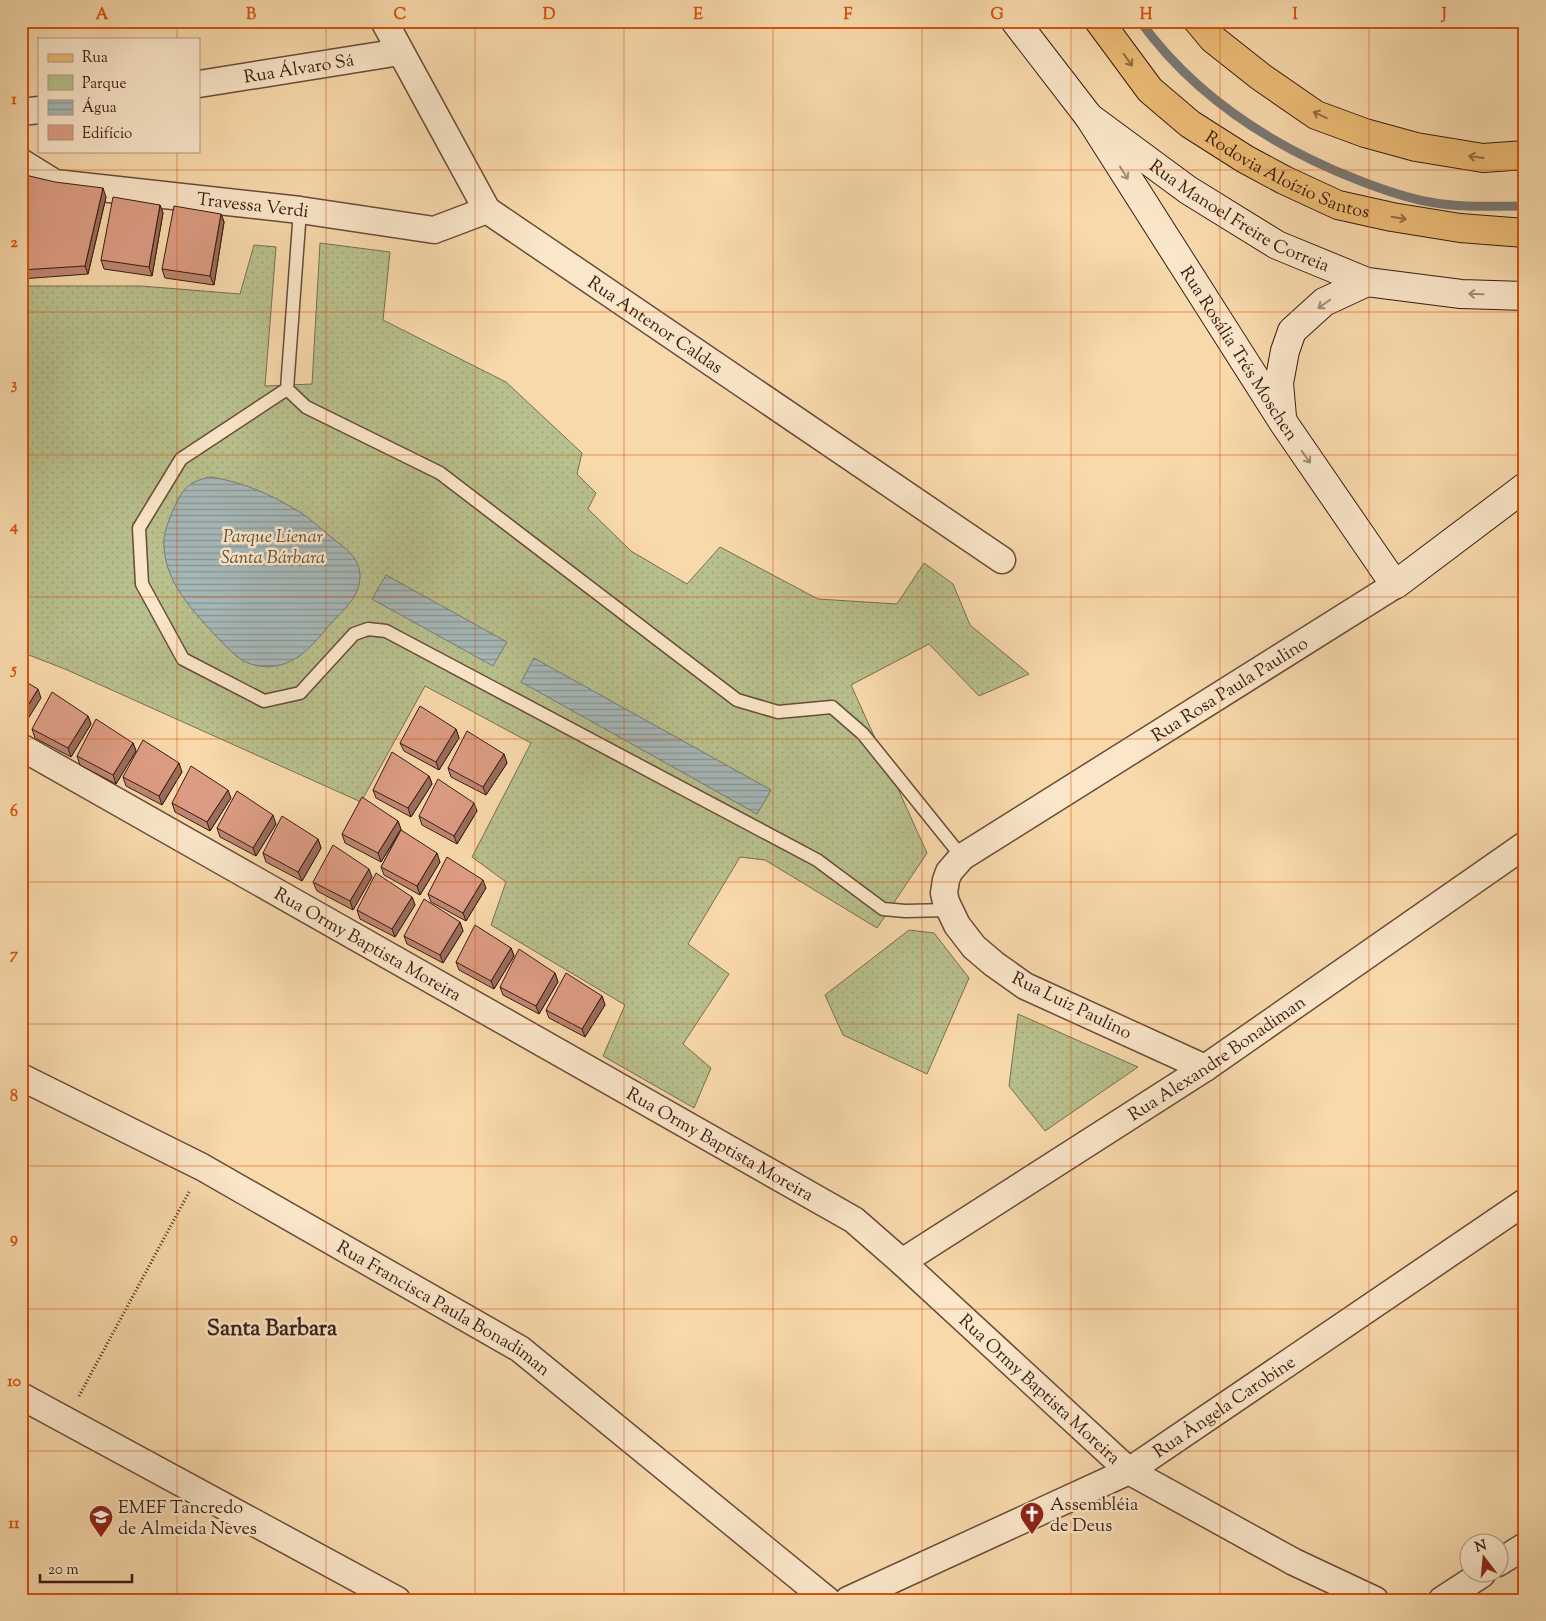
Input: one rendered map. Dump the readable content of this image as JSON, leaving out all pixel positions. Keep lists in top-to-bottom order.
{
  "streets": {
    "main road": ["Rodovia Aloízio Santos"],
    "street": [
      "Rua Álvaro Sá",
      "Travessa Verdi",
      "Rua Manoel Freire Correia",
      "Rua Antenor Caldas",
      "Rua Rosália Trés Moschen",
      "Rua Rosa Paula Paulino",
      "Rua Ormy Baptista Moreira",
      "Rua Luiz Paulino",
      "Rua Alexandre Bonadiman",
      "Rua Francisca Paula Bonadiman",
      "Rua Ângela Carobine"
    ]
  },
  "crossings": [
    ["Rua Álvaro Sá", "Rua Antenor Caldas"],
    ["Travessa Verdi", "Rua Antenor Caldas"],
    ["Rua Manoel Freire Correia", "Rua Rosália Trés Moschen"],
    ["Rua Rosália Trés Moschen", "Rua Rosa Paula Paulino"],
    ["Rua Rosa Paula Paulino", "Rua Luiz Paulino"],
    ["Rua Ormy Baptista Moreira", "Rua Alexandre Bonadiman"],
    ["Rua Ormy Baptista Moreira", "Rua Ângela Carobine"],
    ["Rua Luiz Paulino", "Rua Alexandre Bonadiman"]
  ],
  "one_way": ["Rua Rosália Trés Moschen"],
  "districts": ["Santa Barbara"],
  "parks": ["Parque Lienar Santa Bárbara"],
  "places": {
    "church": ["Assembléia de Deus"],
    "school or university": ["EMEF Tancredo de Almeida Neves"]
  },
  "legend": [
    "Rua",
    "Parque",
    "Água",
    "Edifício"
  ],
  "scale_bar": "20 m",
  "north": "top",
  "grid": {
    "columns": [
      "A",
      "B",
      "C",
      "D",
      "E",
      "F",
      "G",
      "H",
      "I",
      "J"
    ],
    "rows": [
      "1",
      "2",
      "3",
      "4",
      "5",
      "6",
      "7",
      "8",
      "9",
      "10",
      "11"
    ]
  }
}
